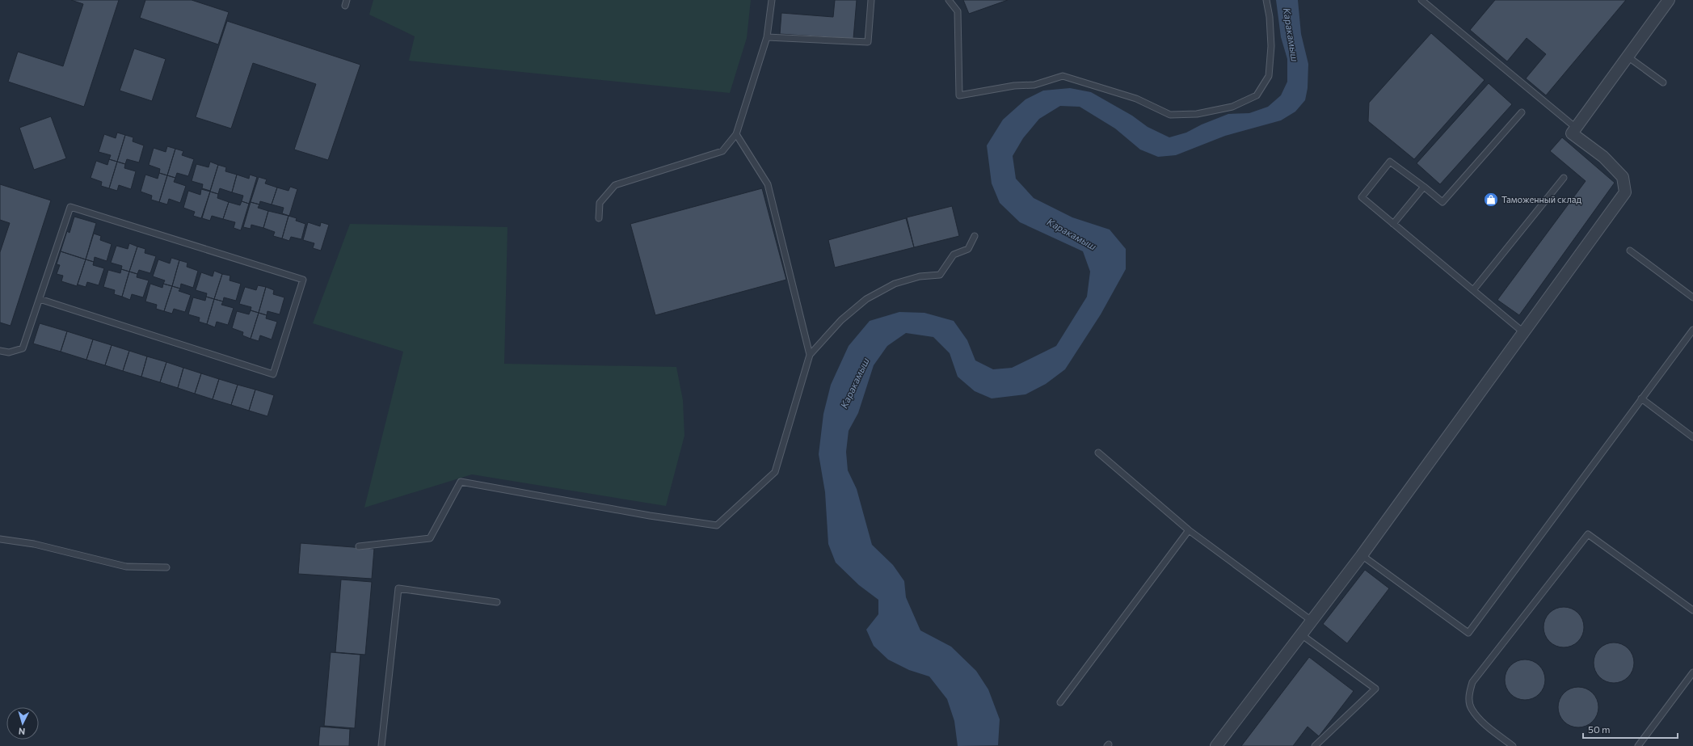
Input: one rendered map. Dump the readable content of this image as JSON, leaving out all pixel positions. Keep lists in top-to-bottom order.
{
  "water": ["Каракамыш"],
  "places": {
    "shop": ["Таможенный склад"]
  },
  "scale_bar": "50 m",
  "north": "bottom"
}
